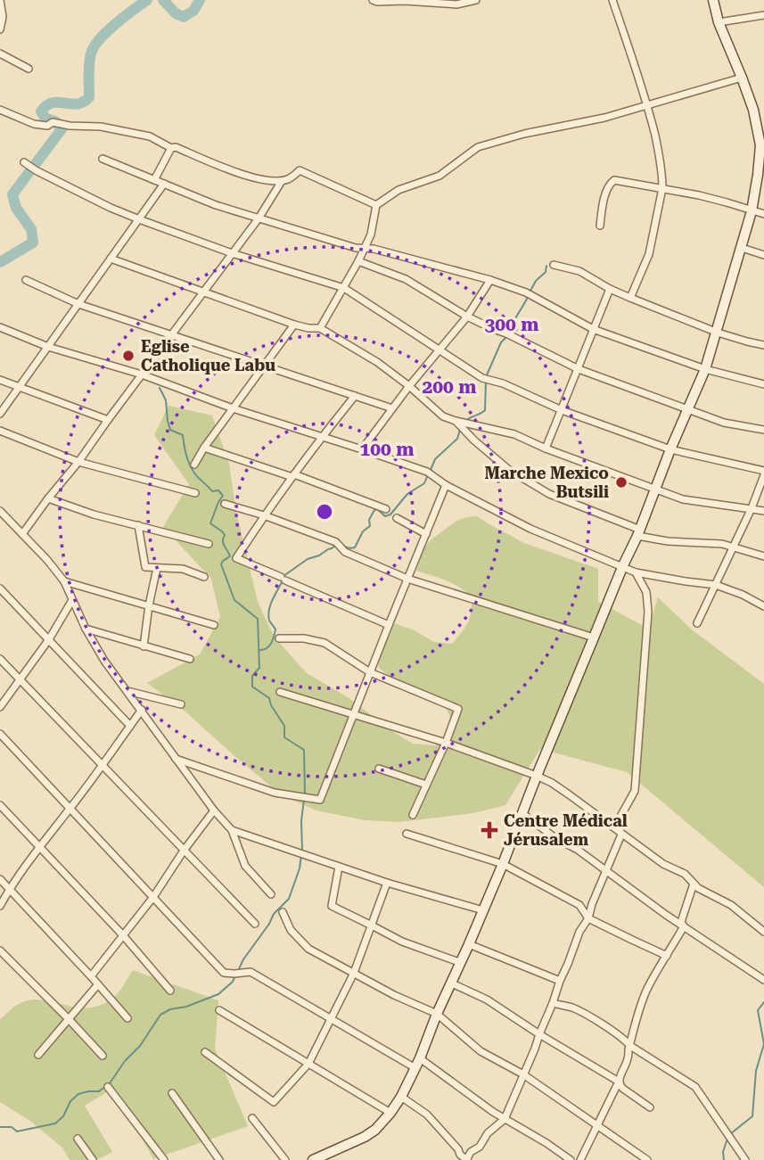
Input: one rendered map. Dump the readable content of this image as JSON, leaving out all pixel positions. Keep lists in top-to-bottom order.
{
  "places": {
    "other": ["Eglise Catholique Labu", "Marche Mexico Butsili"],
    "health": ["Centre Médical Jérusalem"]
  },
  "rings": ["300 m", "200 m", "100 m"]
}
